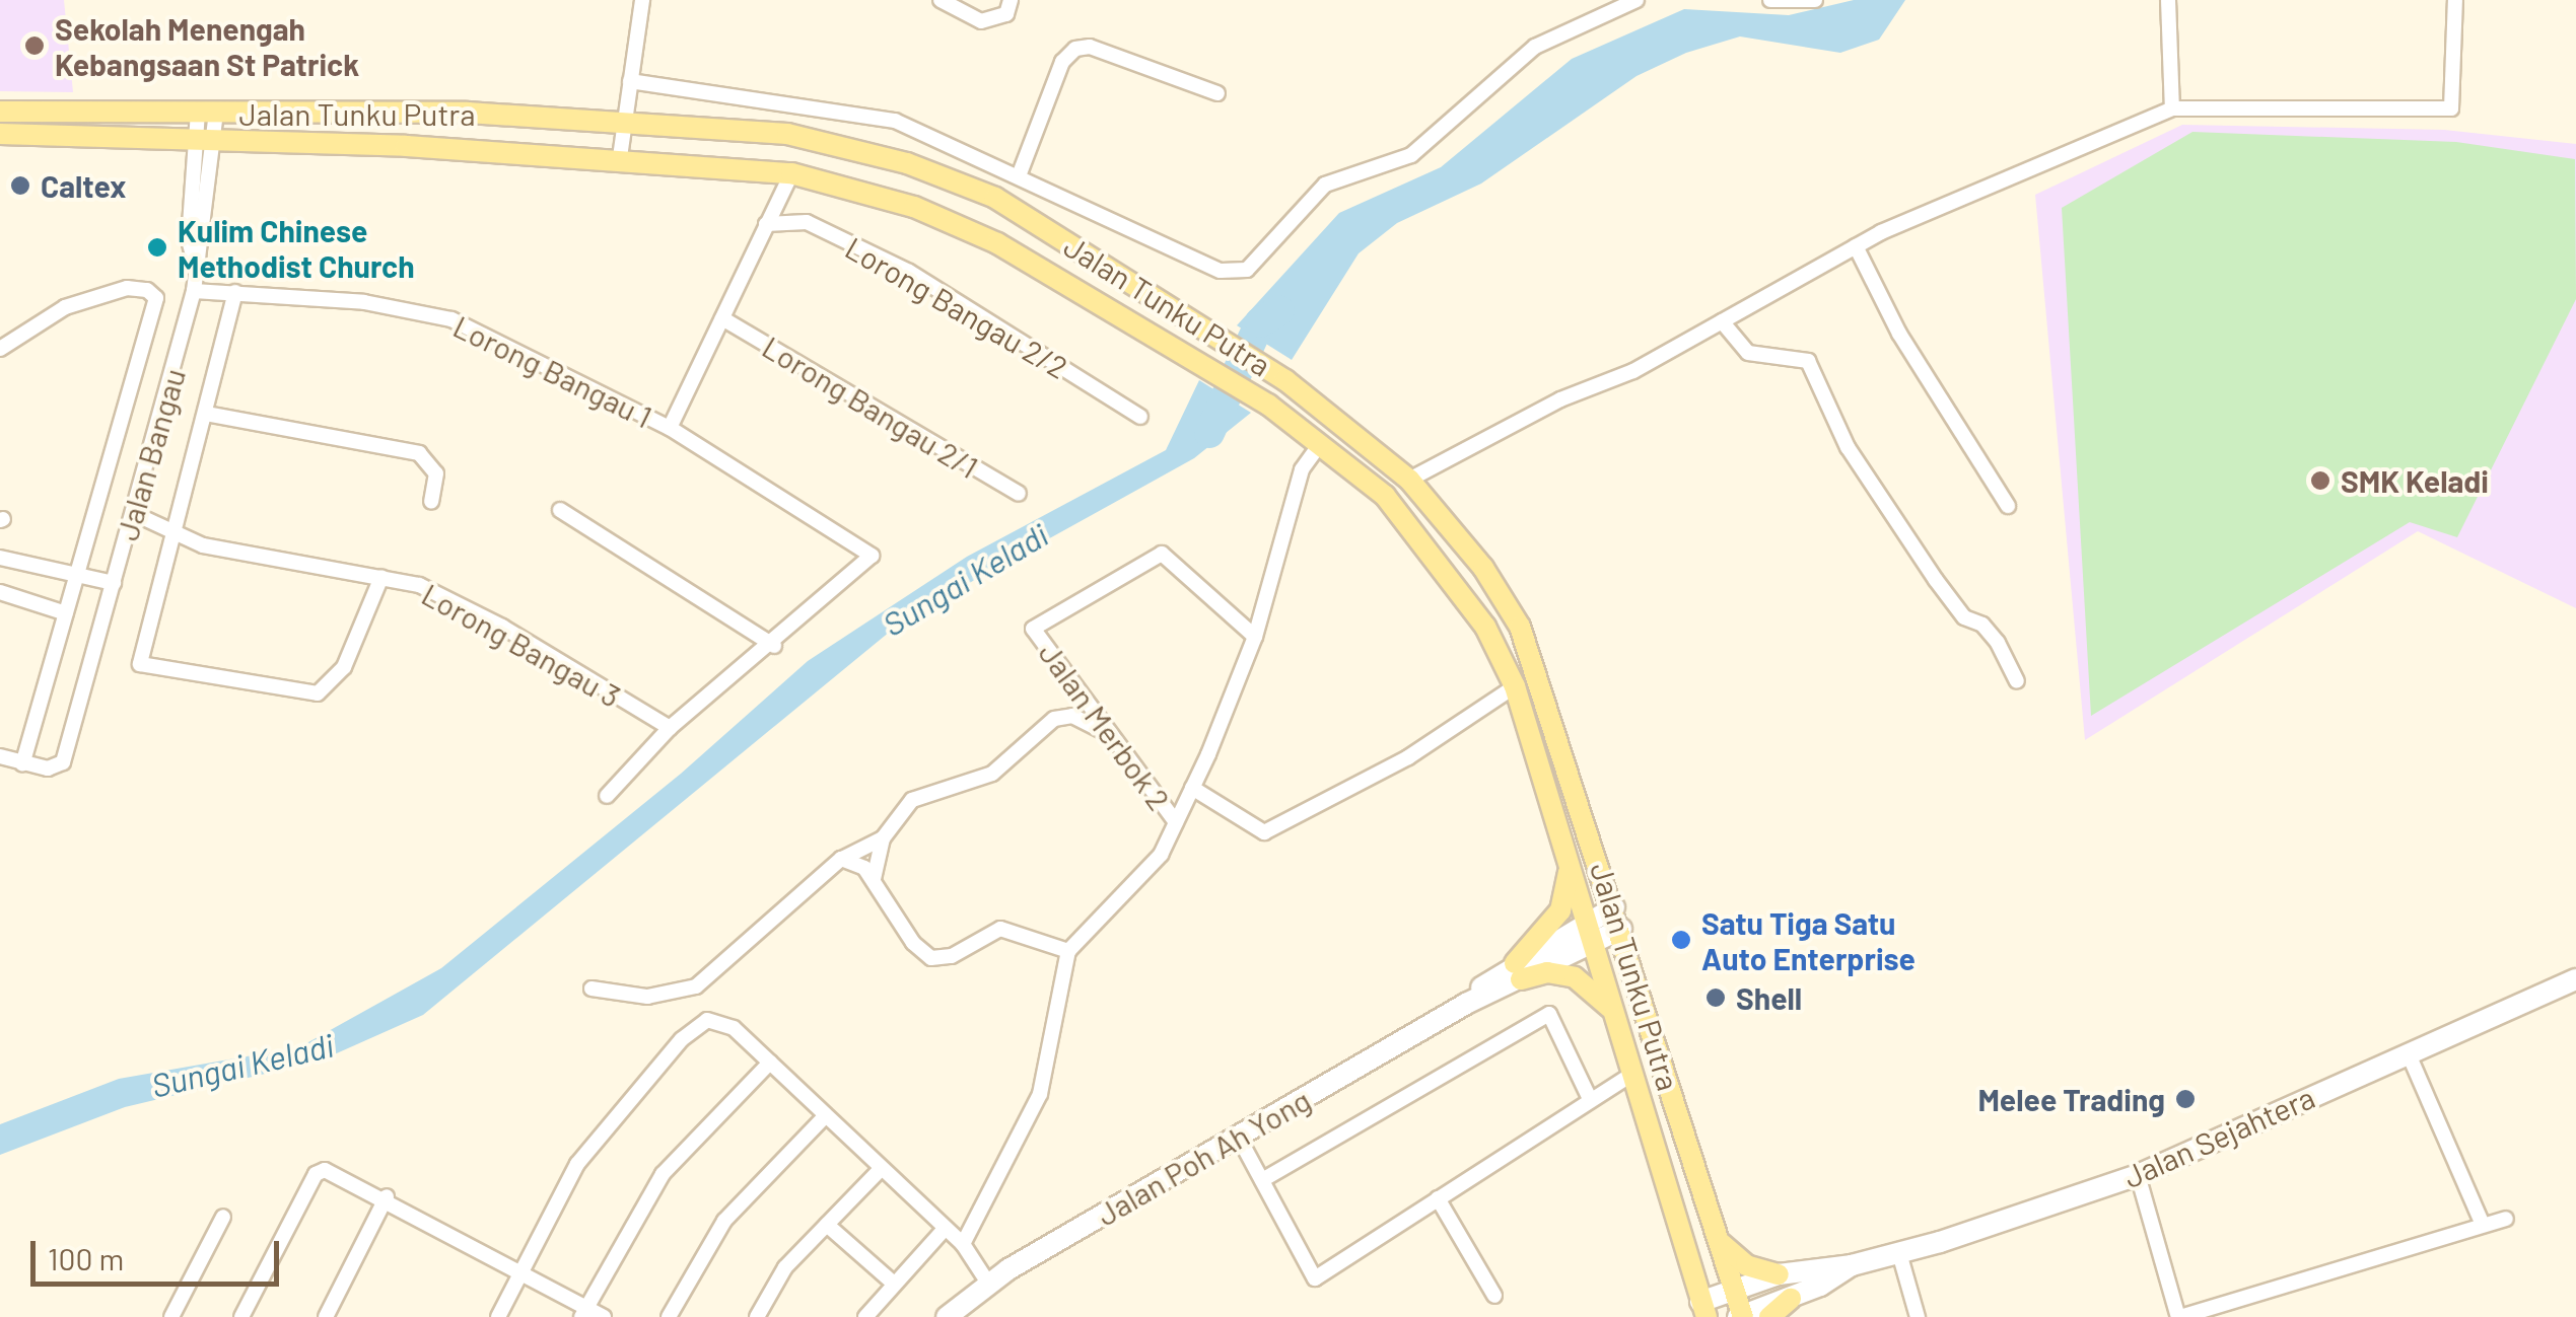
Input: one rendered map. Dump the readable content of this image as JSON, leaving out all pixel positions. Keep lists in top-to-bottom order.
{
  "streets": {
    "main road": ["Jalan Tunku Putra"],
    "street": [
      "Lorong Bangau 2/2",
      "Lorong Bangau 1",
      "Lorong Bangau 2/1",
      "Jalan Bangau",
      "Lorong Bangau 3",
      "Jalan Merbok 2",
      "Jalan Sejahtera",
      "Jalan Poh Ah Yong"
    ]
  },
  "crossings": [
    ["Jalan Tunku Putra", "Jalan Bangau"],
    ["Jalan Tunku Putra", "Jalan Sejahtera"],
    ["Jalan Tunku Putra", "Jalan Poh Ah Yong"],
    ["Lorong Bangau 1", "Jalan Bangau"],
    ["Jalan Bangau", "Lorong Bangau 3"]
  ],
  "water": ["Sungai Keladi"],
  "places": [
    "Sekolah Menengah Kebangsaan St Patrick",
    "Caltex",
    "Kulim Chinese Methodist Church",
    "SMK Keladi",
    "Satu Tiga Satu Auto Enterprise",
    "Shell",
    "Melee Trading"
  ],
  "scale_bar": "100 m"
}
